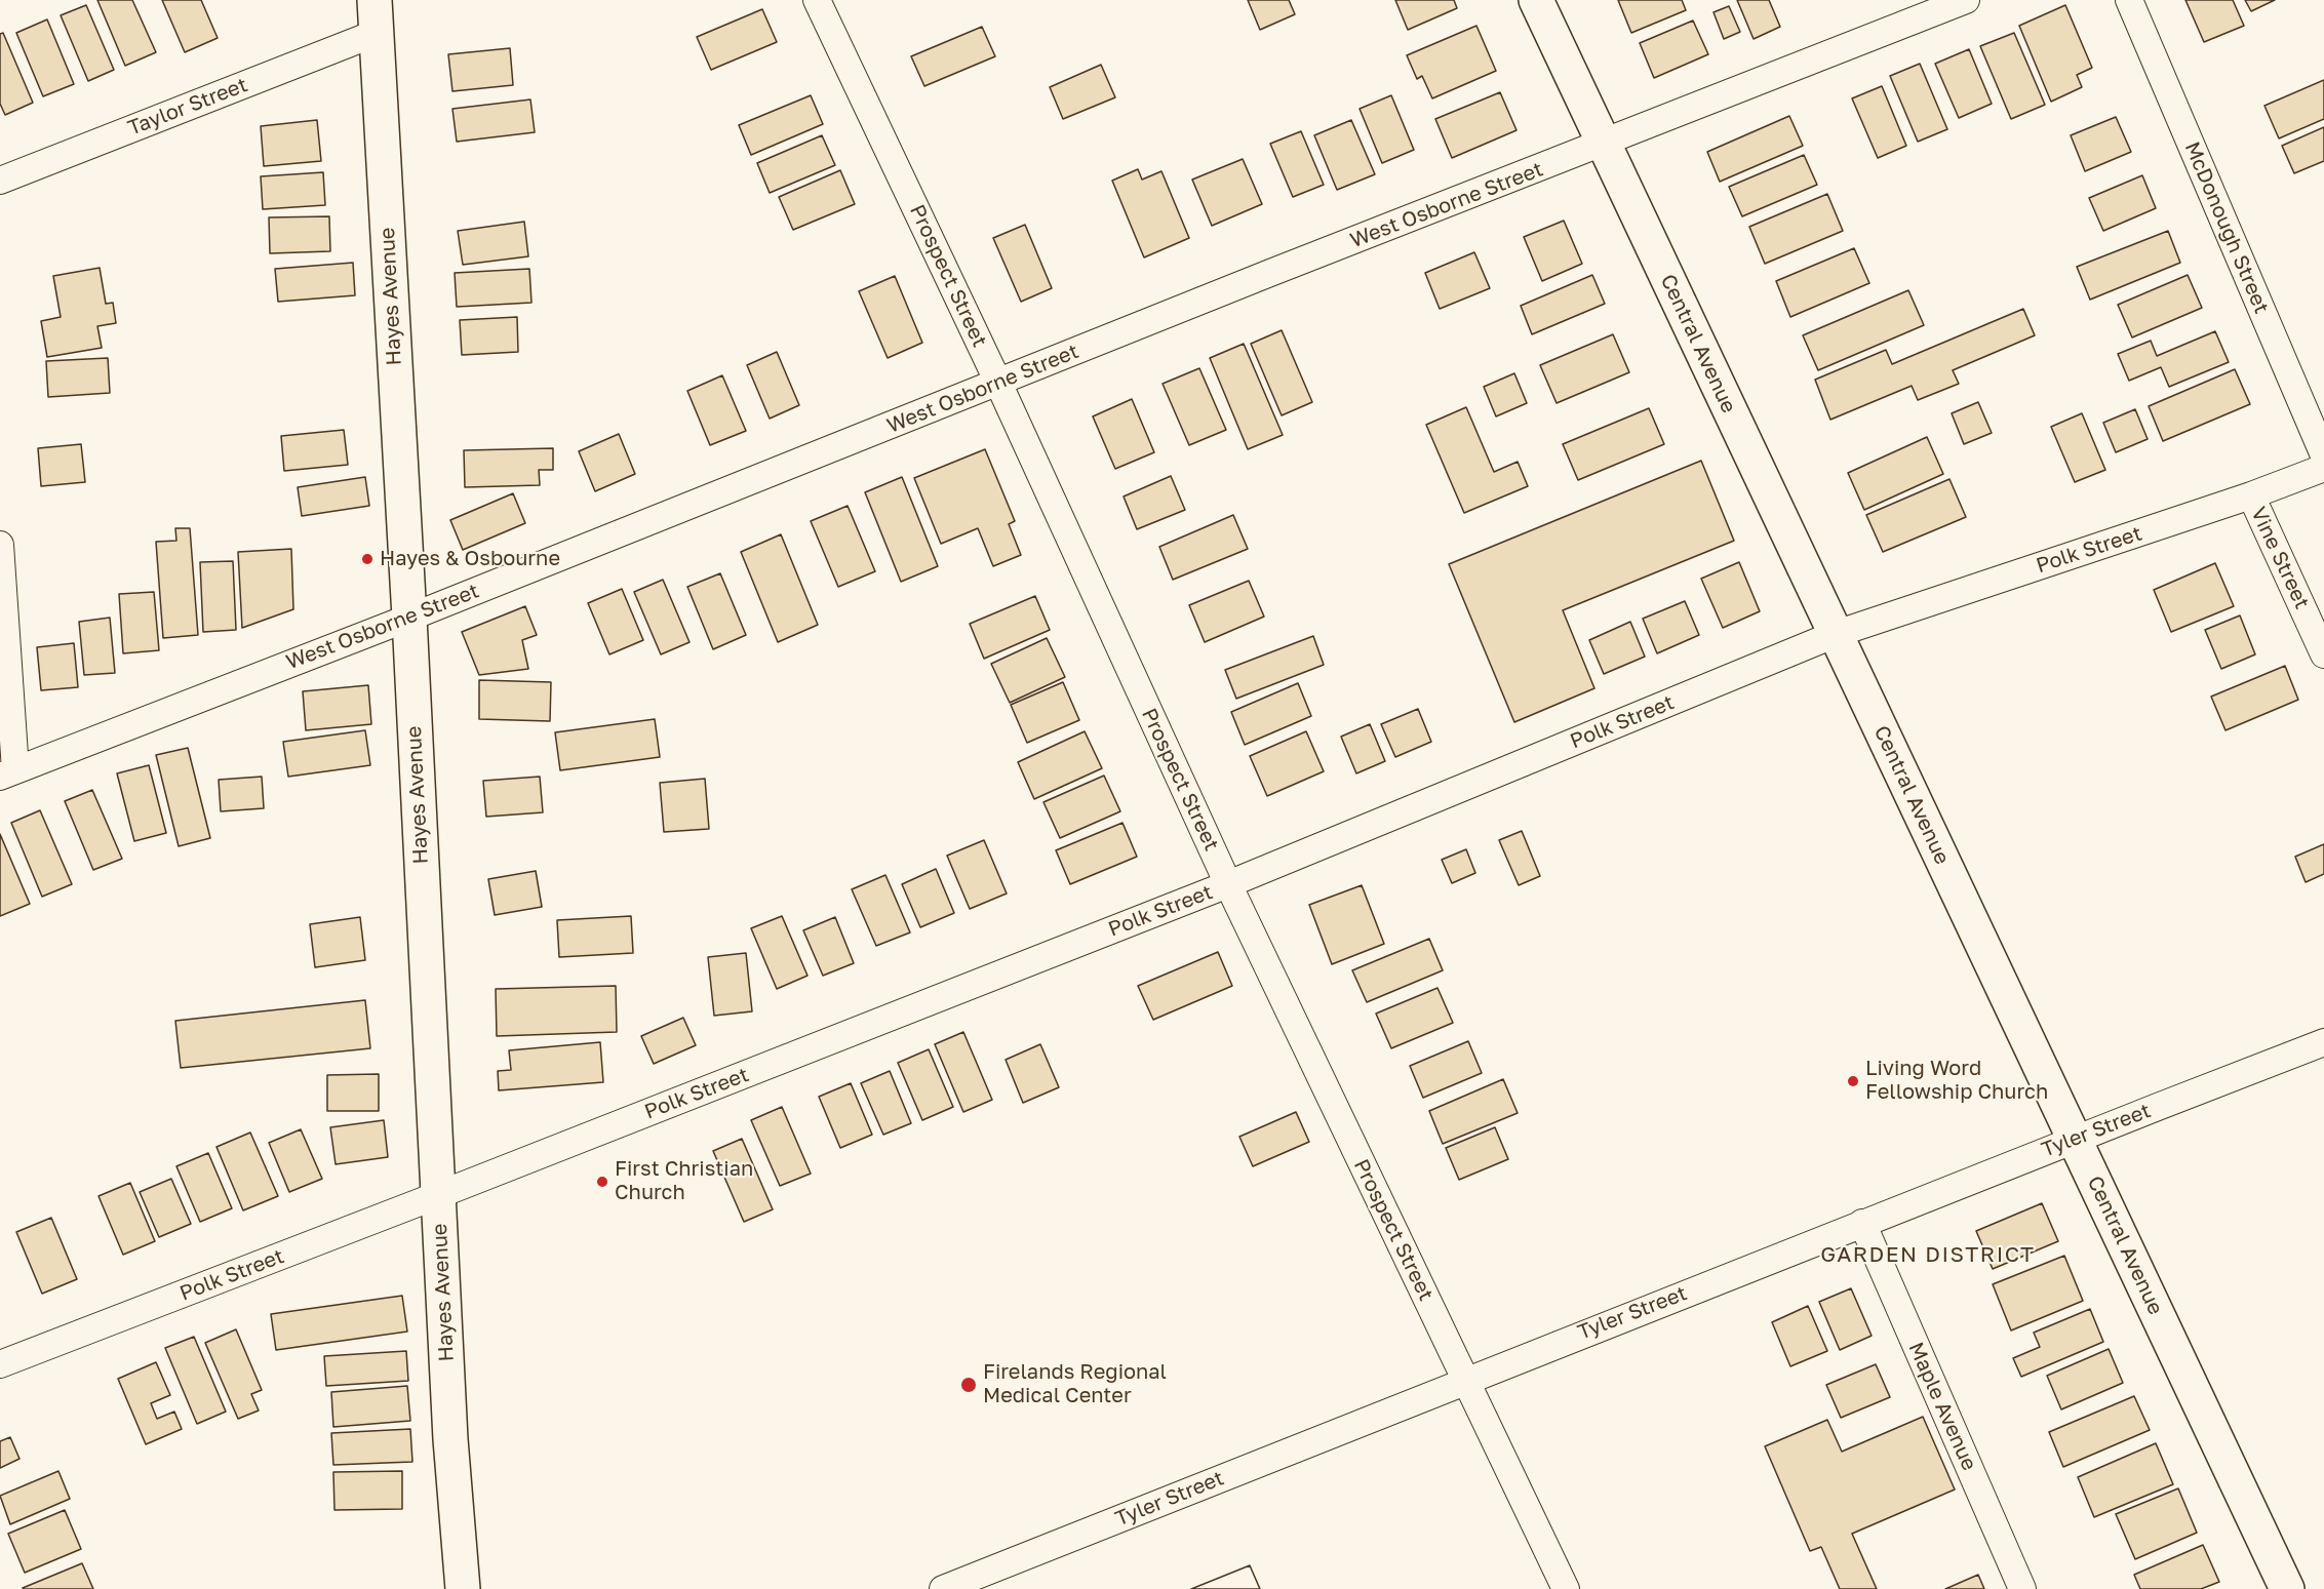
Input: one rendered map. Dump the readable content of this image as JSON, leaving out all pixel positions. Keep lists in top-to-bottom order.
{
  "streets": {
    "street": [
      "Taylor Street",
      "West Osborne Street",
      "McDonough Street",
      "Prospect Street",
      "Hayes Avenue",
      "Central Avenue",
      "Polk Street",
      "Vine Street",
      "Tyler Street",
      "Maple Avenue"
    ]
  },
  "crossings": [
    ["Taylor Street", "Hayes Avenue"],
    ["West Osborne Street", "Prospect Street"],
    ["West Osborne Street", "Hayes Avenue"],
    ["West Osborne Street", "Central Avenue"],
    ["Prospect Street", "Polk Street"],
    ["Prospect Street", "Tyler Street"],
    ["Hayes Avenue", "Polk Street"],
    ["Central Avenue", "Polk Street"],
    ["Central Avenue", "Tyler Street"],
    ["Polk Street", "Vine Street"],
    ["Tyler Street", "Maple Avenue"]
  ],
  "districts": ["GARDEN DISTRICT"],
  "places": [
    "Hayes & Osbourne",
    "Living Word Fellowship Church",
    "First Christian Church",
    "Firelands Regional Medical Center"
  ]
}
